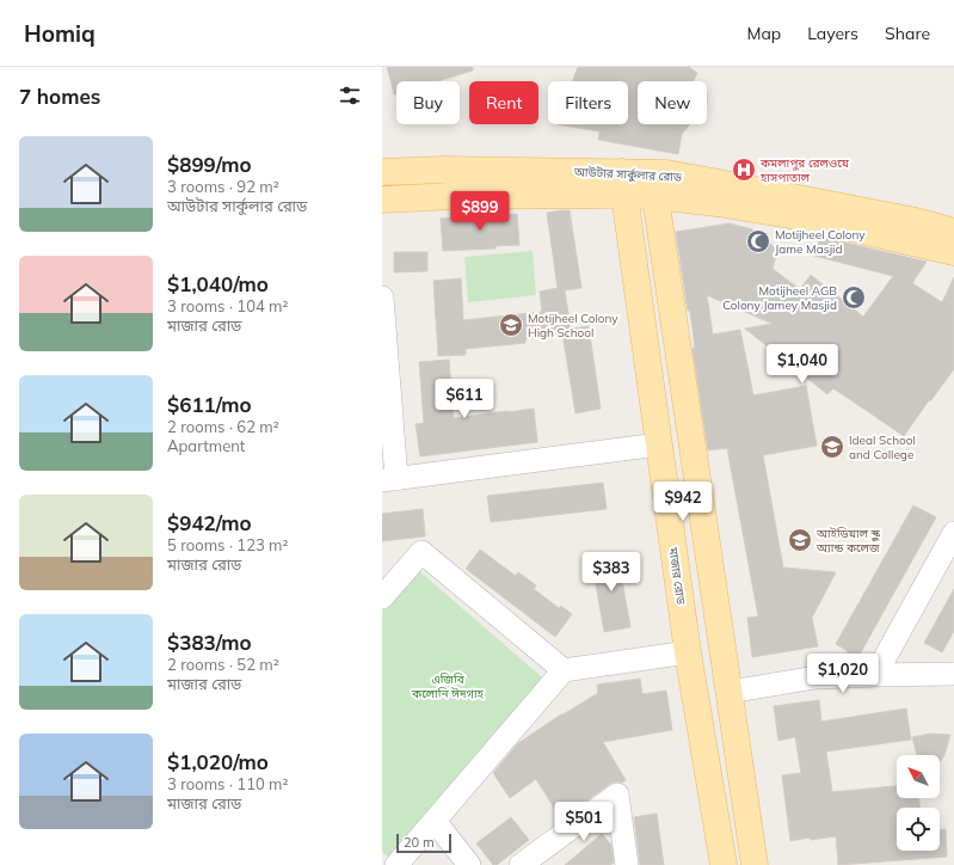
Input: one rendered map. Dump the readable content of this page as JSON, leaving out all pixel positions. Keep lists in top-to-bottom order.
{
  "streets": {
    "main road": ["আউটার সার্কুলার রোড", "মাজার রোড"]
  },
  "crossings": [
    ["আউটার সার্কুলার রোড", "মাজার রোড"]
  ],
  "parks": ["এজিবি কলোনি ঈদগাহ"],
  "places": {
    "hospital": ["কমলাপুর রেলওয়ে হাসপাতাল"],
    "mosque": ["Motijheel Colony Jame Masjid", "Motijheel AGB Colony Jamey Masjid"],
    "school or university": ["Motijheel Colony High School", "Ideal School and College", "আইডিয়াল স্কুল অ্যান্ড কলেজ"]
  },
  "scale_bar": "20 m",
  "north": "top left",
  "page": {
    "header": "Homiq",
    "nav": ["Map", "Layers", "Share"],
    "heading": "7 homes",
    "chip": [
      "Buy",
      "Rent",
      "Filters",
      "New"
    ],
    "list": [
      {
        "name": "$899/mo",
        "note": "3 rooms · 92 m² · আউটার সার্কুলার রোড"
      },
      {
        "name": "$1,040/mo",
        "note": "3 rooms · 104 m² · মাজার রোড"
      },
      {
        "name": "$611/mo",
        "note": "2 rooms · 62 m² · Apartment"
      },
      {
        "name": "$942/mo",
        "note": "5 rooms · 123 m² · মাজার রোড"
      },
      {
        "name": "$383/mo",
        "note": "2 rooms · 52 m² · মাজার রোড"
      },
      {
        "name": "$1,020/mo",
        "note": "3 rooms · 110 m² · মাজার রোড"
      }
    ],
    "price": [
      "$899",
      "$1,040",
      "$611",
      "$942",
      "$383",
      "$1,020",
      "$501"
    ],
    "scale": "20 m"
  }
}
